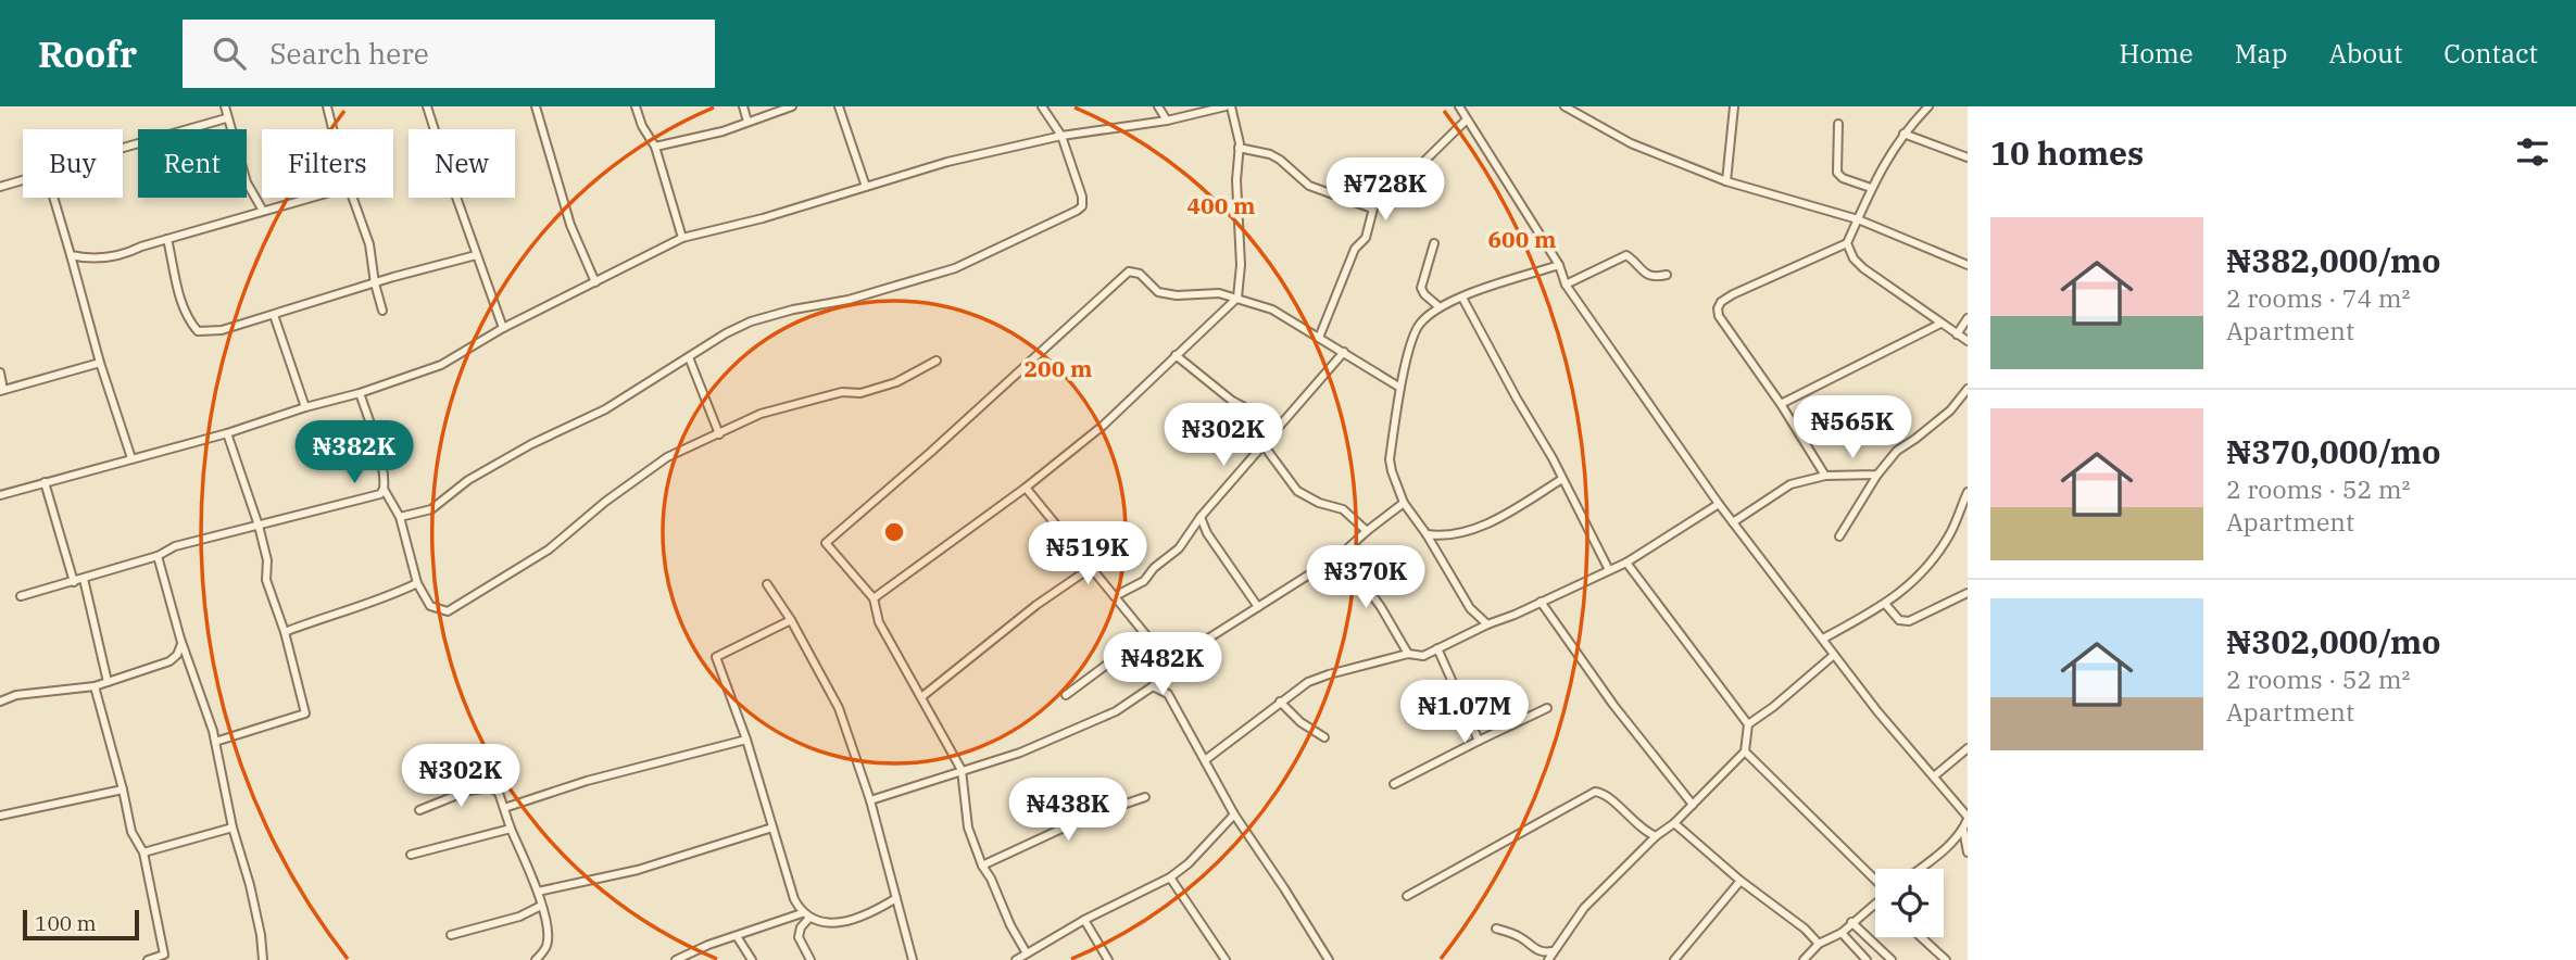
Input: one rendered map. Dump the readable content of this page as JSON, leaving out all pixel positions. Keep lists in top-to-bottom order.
{
  "scale_bar": "100 m",
  "page": {
    "header": "Roofr",
    "search": "Search here",
    "nav": [
      "Home",
      "Map",
      "About",
      "Contact"
    ],
    "heading": "10 homes",
    "chip": [
      "Buy",
      "Rent",
      "Filters",
      "New"
    ],
    "price": [
      "₦728K",
      "₦565K",
      "₦302K",
      "₦382K",
      "₦519K",
      "₦370K",
      "₦482K",
      "₦1.07M",
      "₦302K",
      "₦438K"
    ],
    "list": [
      {
        "name": "₦382,000/mo",
        "note": "2 rooms · 74 m² · Apartment"
      },
      {
        "name": "₦370,000/mo",
        "note": "2 rooms · 52 m² · Apartment"
      },
      {
        "name": "₦302,000/mo",
        "note": "2 rooms · 52 m² · Apartment"
      }
    ],
    "scale": "100 m"
  },
  "rings": ["400 m", "600 m", "200 m"]
}
